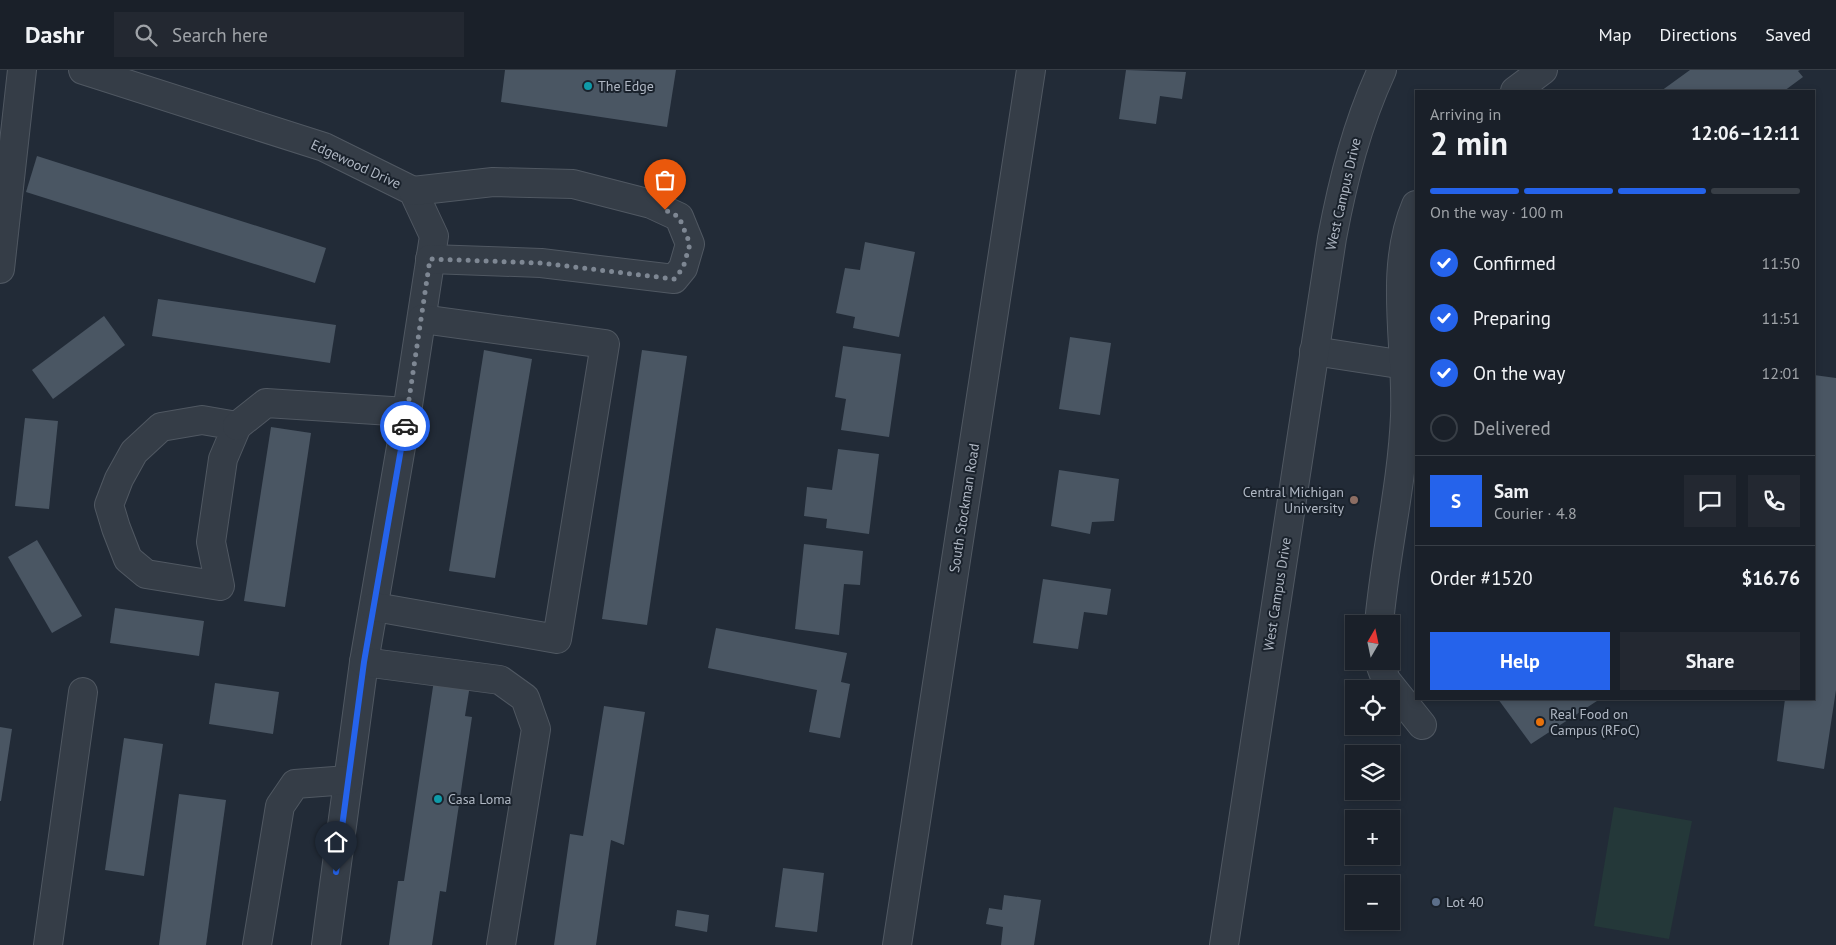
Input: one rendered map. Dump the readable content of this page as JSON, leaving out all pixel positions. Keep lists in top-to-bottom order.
{
  "streets": {
    "street": ["Edgewood Drive", "West Campus Drive", "South Stockman Road"]
  },
  "places": [
    "The Edge",
    "Central Michigan University",
    "Real Food on Campus (RFoC)",
    "Casa Loma",
    "Lot 40"
  ],
  "north": "top",
  "page": {
    "header": "Dashr",
    "search": "Search here",
    "nav": ["Map", "Directions", "Saved"],
    "heading": ["2 min", "Arriving in", "12:06–12:11"],
    "panel": [
      "Sam",
      "Courier · 4.8",
      "Order #1520",
      "$16.76"
    ],
    "bar": "On the way · 100 m",
    "list": [
      ["Confirmed", "11:50"],
      ["Preparing", "11:51"],
      ["On the way", "12:01"],
      "Delivered"
    ],
    "round": "S",
    "map_buttons": ["+", "−"],
    "buttons": ["Help", "Share"]
  }
}
